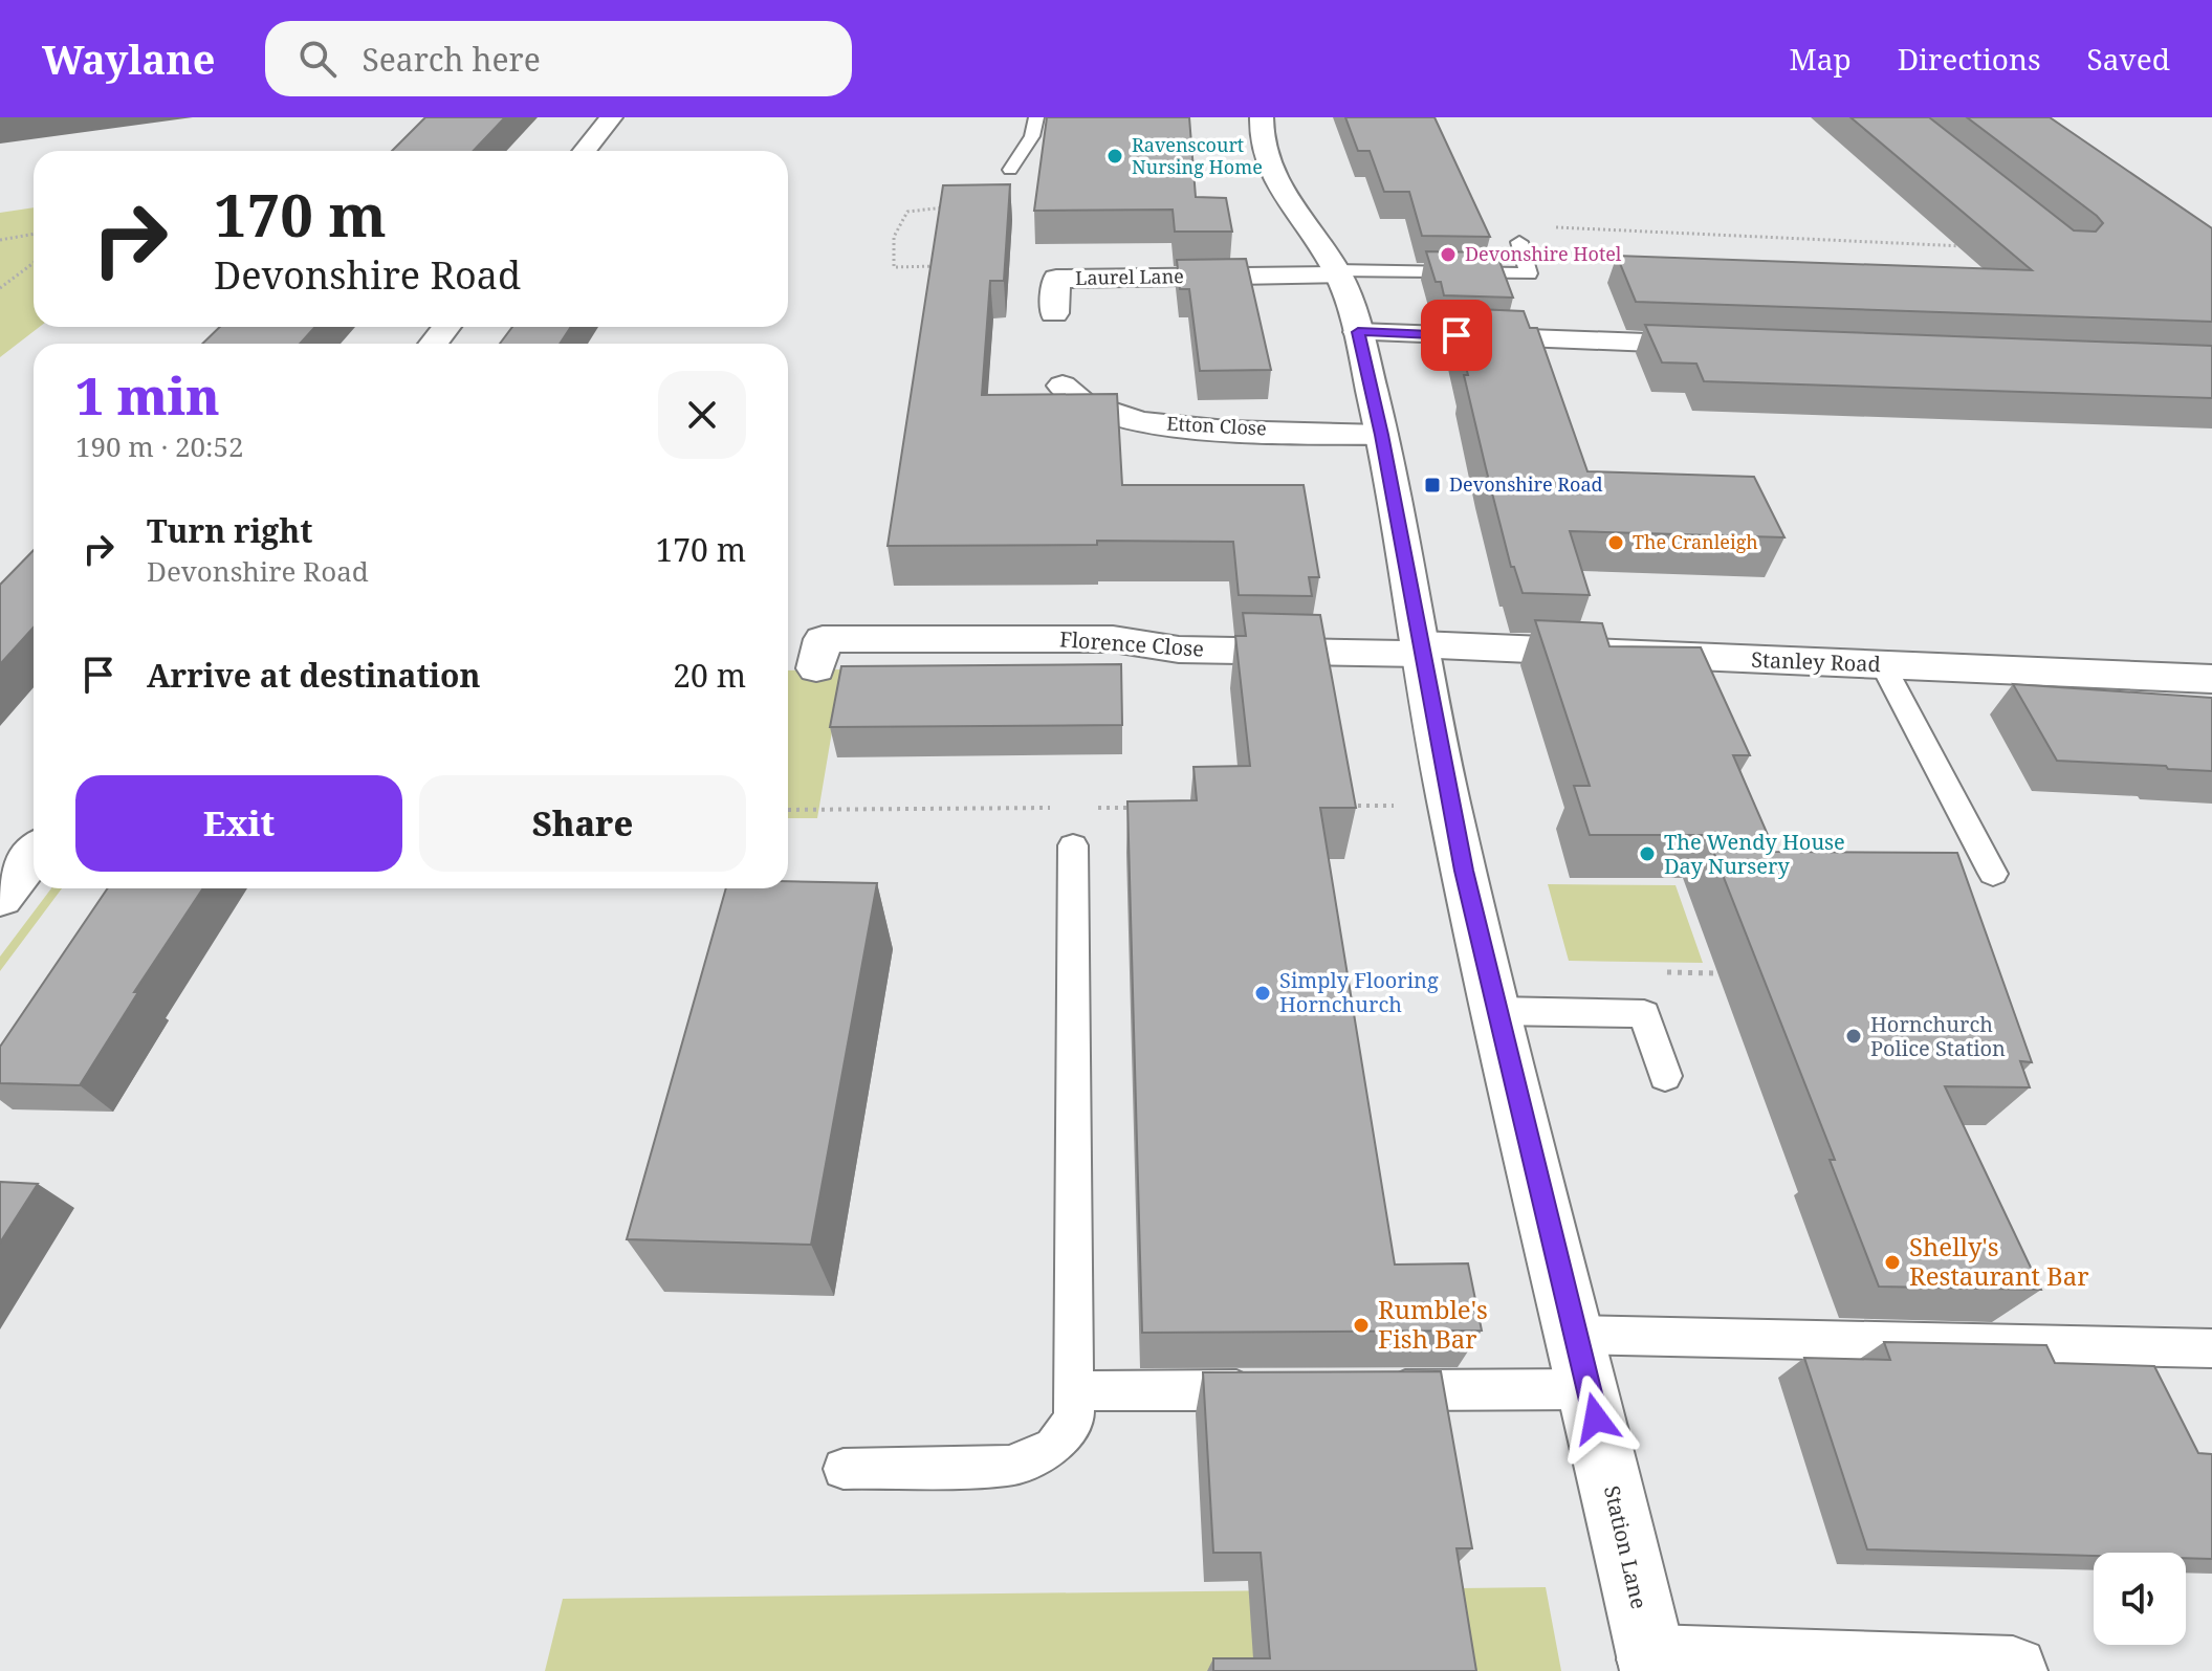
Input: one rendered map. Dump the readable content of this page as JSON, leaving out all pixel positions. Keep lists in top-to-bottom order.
{
  "streets": {
    "street": [
      "Laurel Lane",
      "Etton Close",
      "Florence Close",
      "Stanley Road",
      "Station Lane"
    ]
  },
  "crossings": [
    ["Laurel Lane", "Station Lane"],
    ["Etton Close", "Station Lane"],
    ["Florence Close", "Stanley Road"],
    ["Florence Close", "Station Lane"],
    ["Stanley Road", "Station Lane"]
  ],
  "places": {
    "other": [
      "Ravenscourt Nursing Home",
      "Devonshire Hotel",
      "The Cranleigh",
      "The Wendy House Day Nursery",
      "Simply Flooring Hornchurch",
      "Hornchurch Police Station",
      "Shelly's Restaurant Bar",
      "Rumble's Fish Bar"
    ],
    "transit": ["Devonshire Road"]
  },
  "page": {
    "header": "Waylane",
    "search": "Search here",
    "nav": ["Map", "Directions", "Saved"],
    "turn": ["170 m", "Devonshire Road"],
    "heading": ["1 min", "190 m · 20:52"],
    "list": [
      {
        "name": "Turn right",
        "note": "Devonshire Road",
        "value": "170 m"
      },
      {
        "name": "Arrive at destination",
        "value": "20 m"
      }
    ],
    "buttons": ["Exit", "Share"]
  }
}
